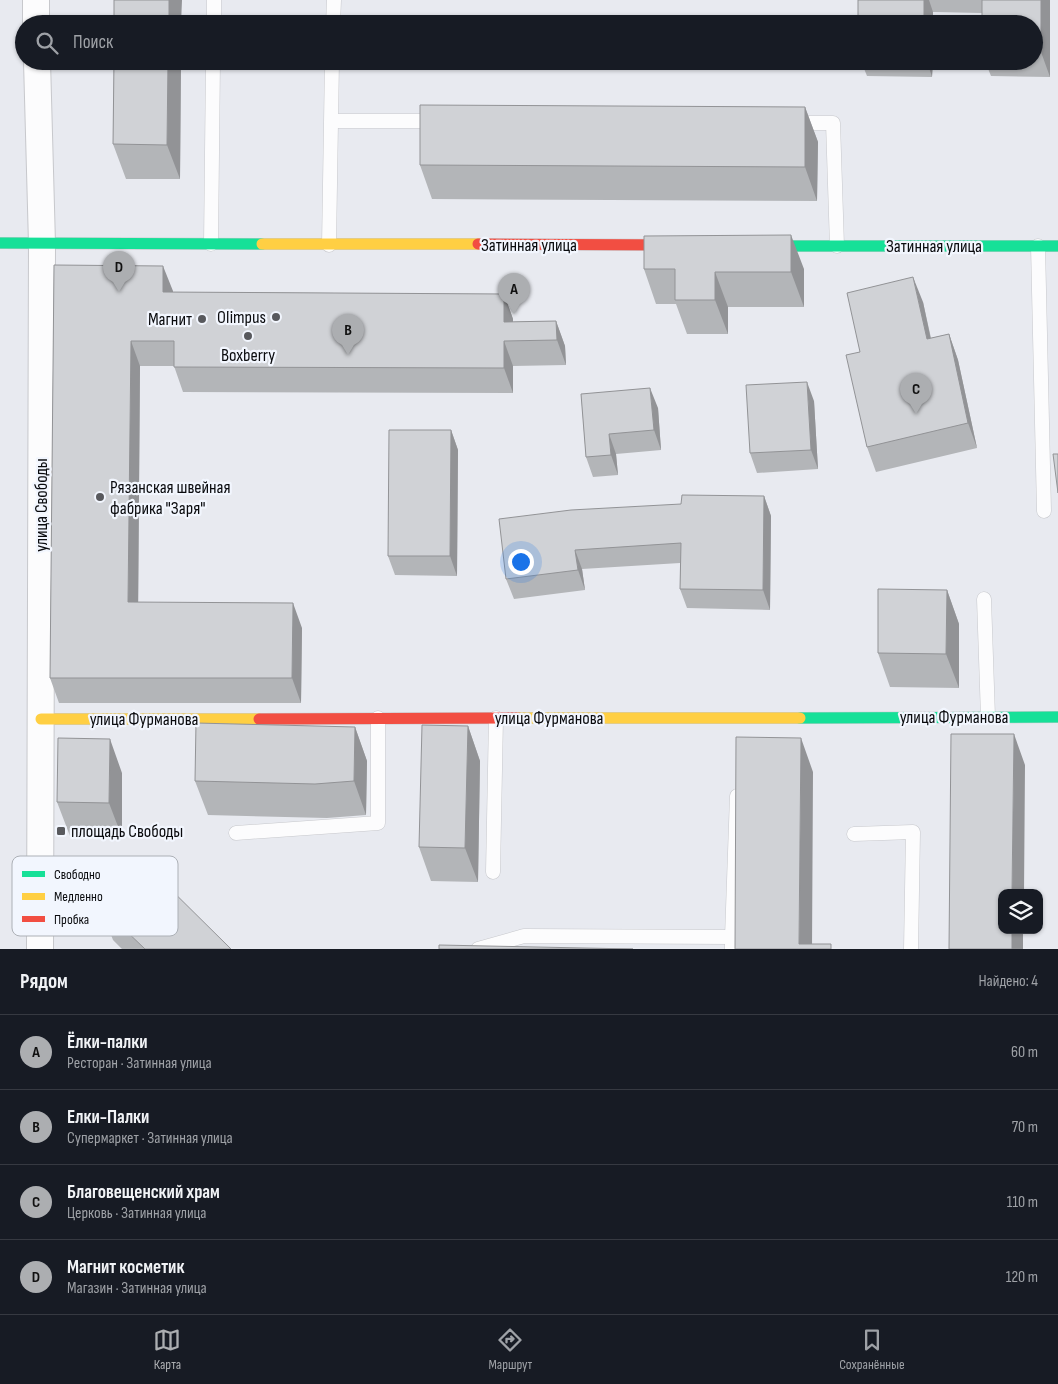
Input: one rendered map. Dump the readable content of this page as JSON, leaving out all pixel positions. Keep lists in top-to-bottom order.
{
  "streets": {
    "street": ["Затинная улица", "улица Свободы", "улица Фурманова"]
  },
  "crossings": [
    ["Затинная улица", "улица Свободы"],
    ["улица Свободы", "улица Фурманова"]
  ],
  "places": {
    "other": [
      "Olimpus",
      "Магнит",
      "Boxberry",
      "Рязанская швейная фабрика \"Заря\""
    ],
    "transit": ["площадь Свободы"]
  },
  "legend": ["Свободно", "Медленно", "Пробка"],
  "page": {
    "search": "Поиск",
    "pins": [
      "D",
      "A",
      "B",
      "C"
    ],
    "heading": ["Рядом", "Найдено: 4"],
    "list": [
      {
        "mark": "A",
        "name": "Ёлки-палки",
        "note": "Ресторан · Затинная улица",
        "value": "60 m"
      },
      {
        "mark": "B",
        "name": "Елки-Палки",
        "note": "Супермаркет · Затинная улица",
        "value": "70 m"
      },
      {
        "mark": "C",
        "name": "Благовещенский храм",
        "note": "Церковь · Затинная улица",
        "value": "110 m"
      },
      {
        "mark": "D",
        "name": "Магнит косметик",
        "note": "Магазин · Затинная улица",
        "value": "120 m"
      }
    ],
    "nav": ["Карта", "Маршрут", "Сохранённые"]
  }
}
